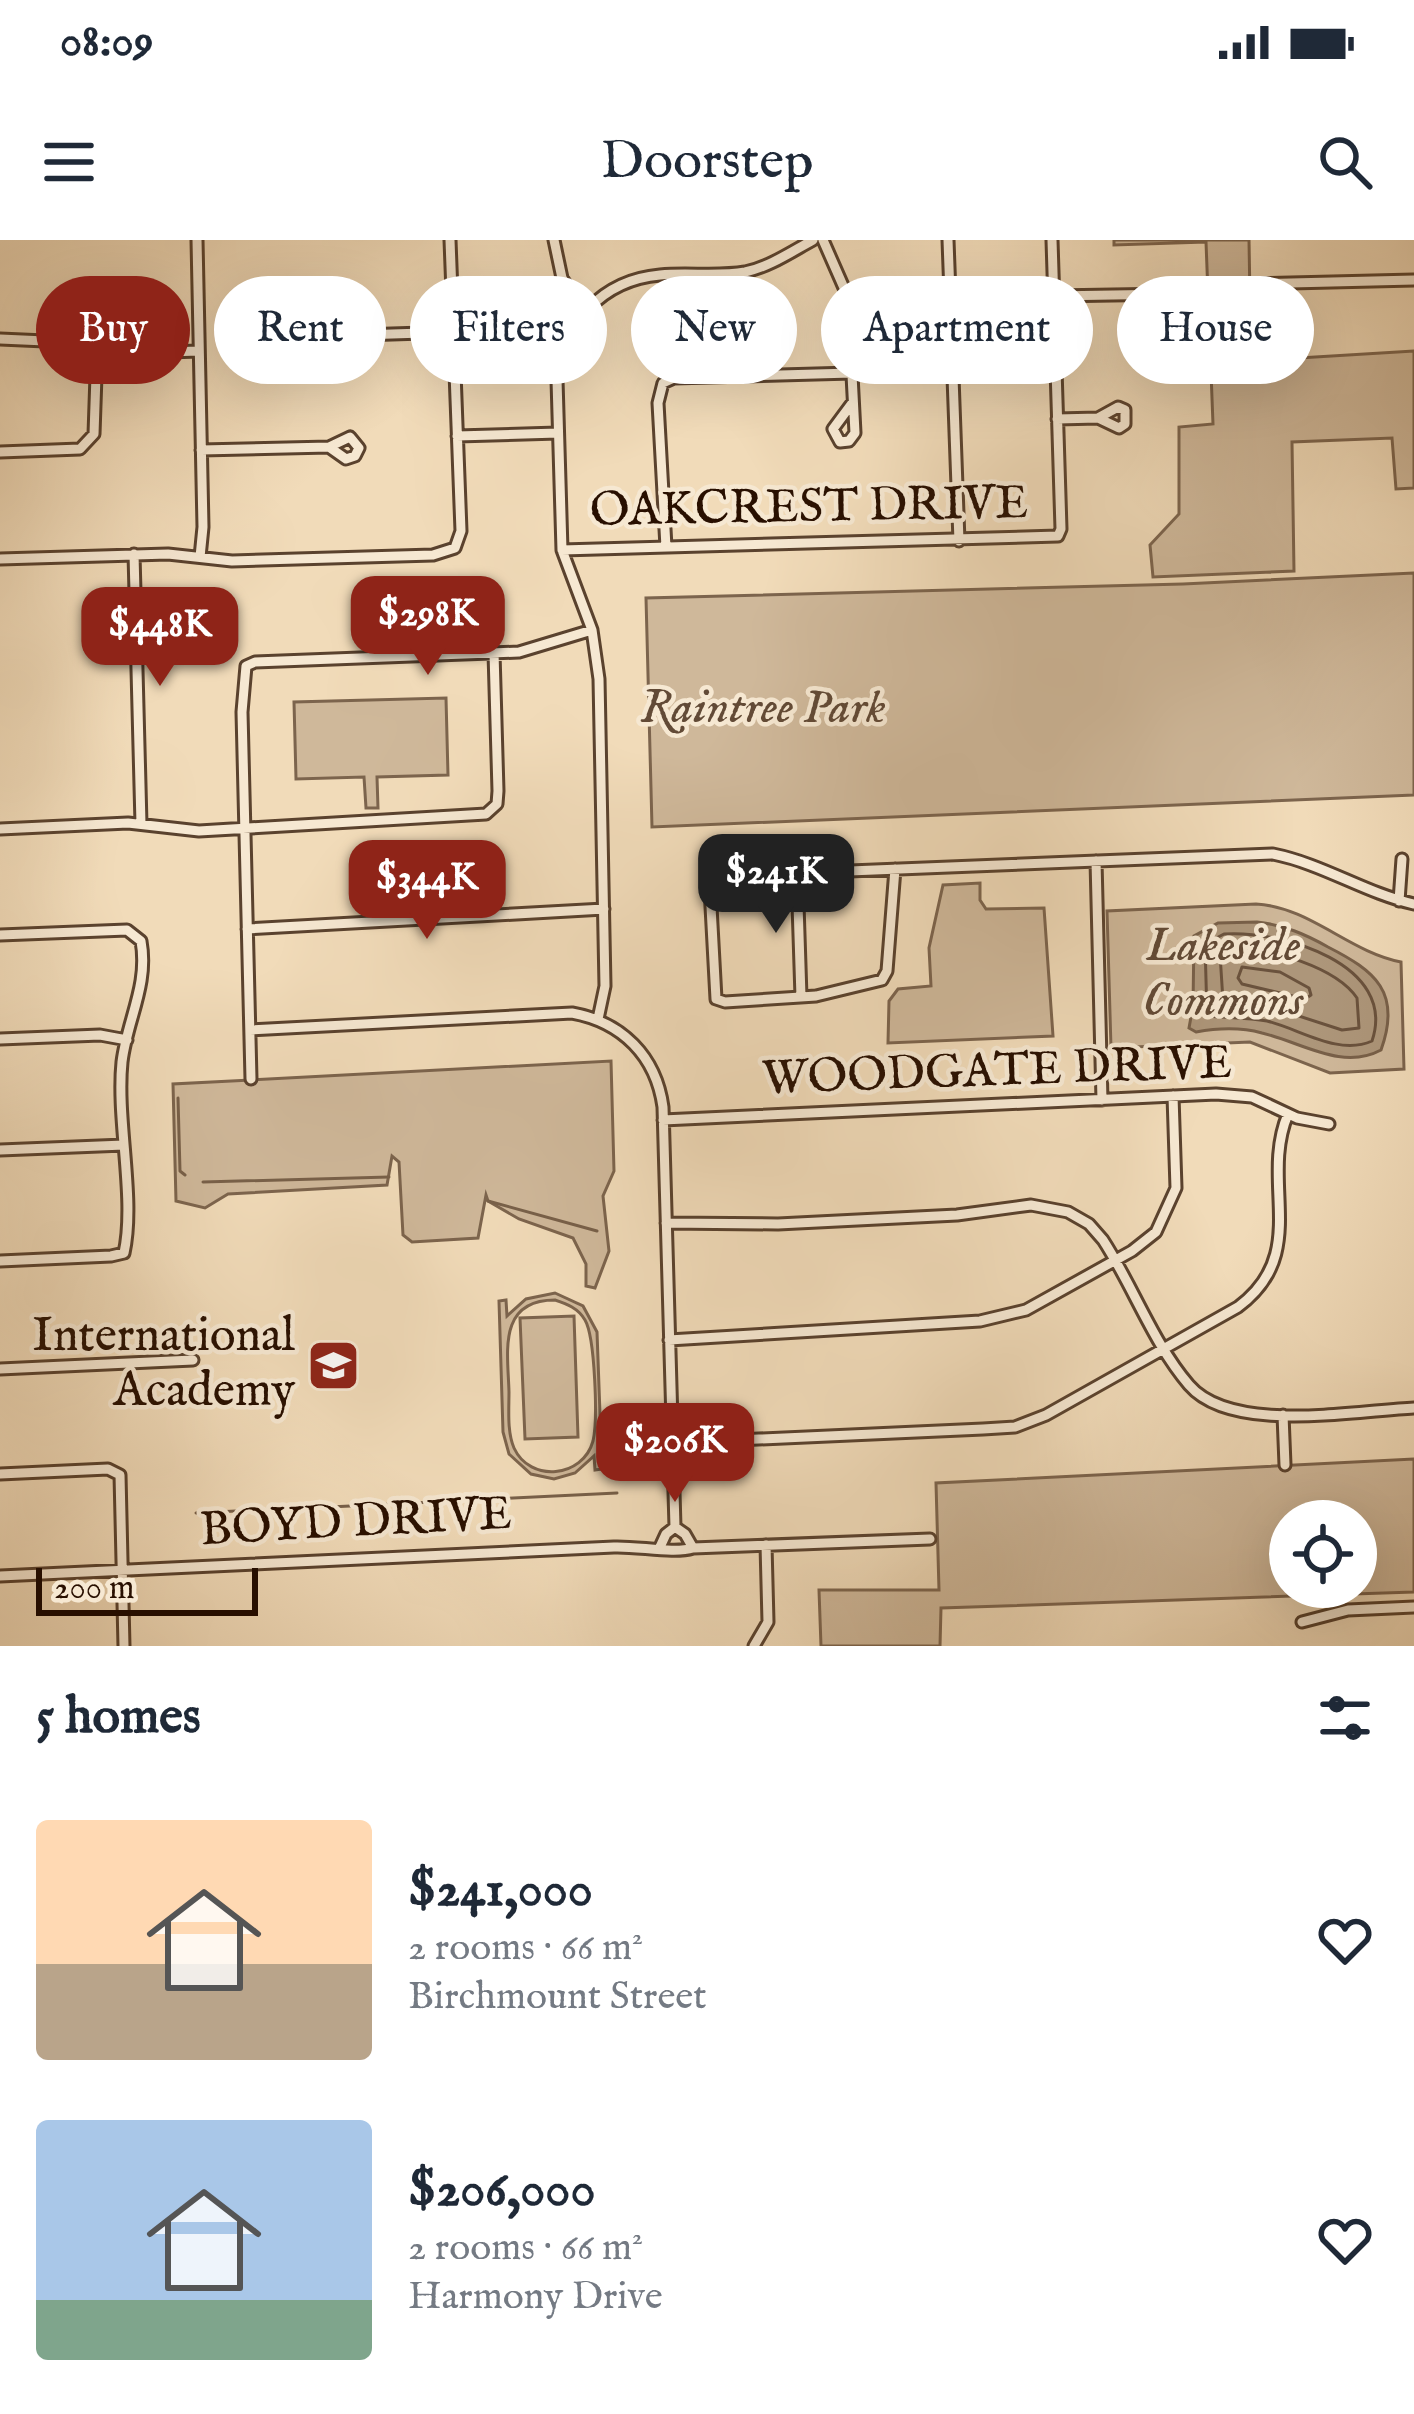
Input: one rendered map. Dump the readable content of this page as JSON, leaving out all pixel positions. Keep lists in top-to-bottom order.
{
  "streets": {
    "street": ["OAKCREST DRIVE", "WOODGATE DRIVE", "BOYD DRIVE"]
  },
  "parks": ["Raintree Park", "Lakeside Commons"],
  "places": {
    "school or university": ["International Academy"]
  },
  "scale_bar": "200 m",
  "page": {
    "status": "08:09",
    "header": "Doorstep",
    "chip": [
      "Buy",
      "Rent",
      "Filters",
      "New",
      "Apartment",
      "House"
    ],
    "price": [
      "$298K",
      "$448K",
      "$241K",
      "$344K",
      "$206K"
    ],
    "scale": "200 m",
    "heading": "5 homes",
    "list": [
      {
        "name": "$241,000",
        "note": "2 rooms · 66 m² · Birchmount Street"
      },
      {
        "name": "$206,000",
        "note": "2 rooms · 66 m² · Harmony Drive"
      }
    ]
  }
}
